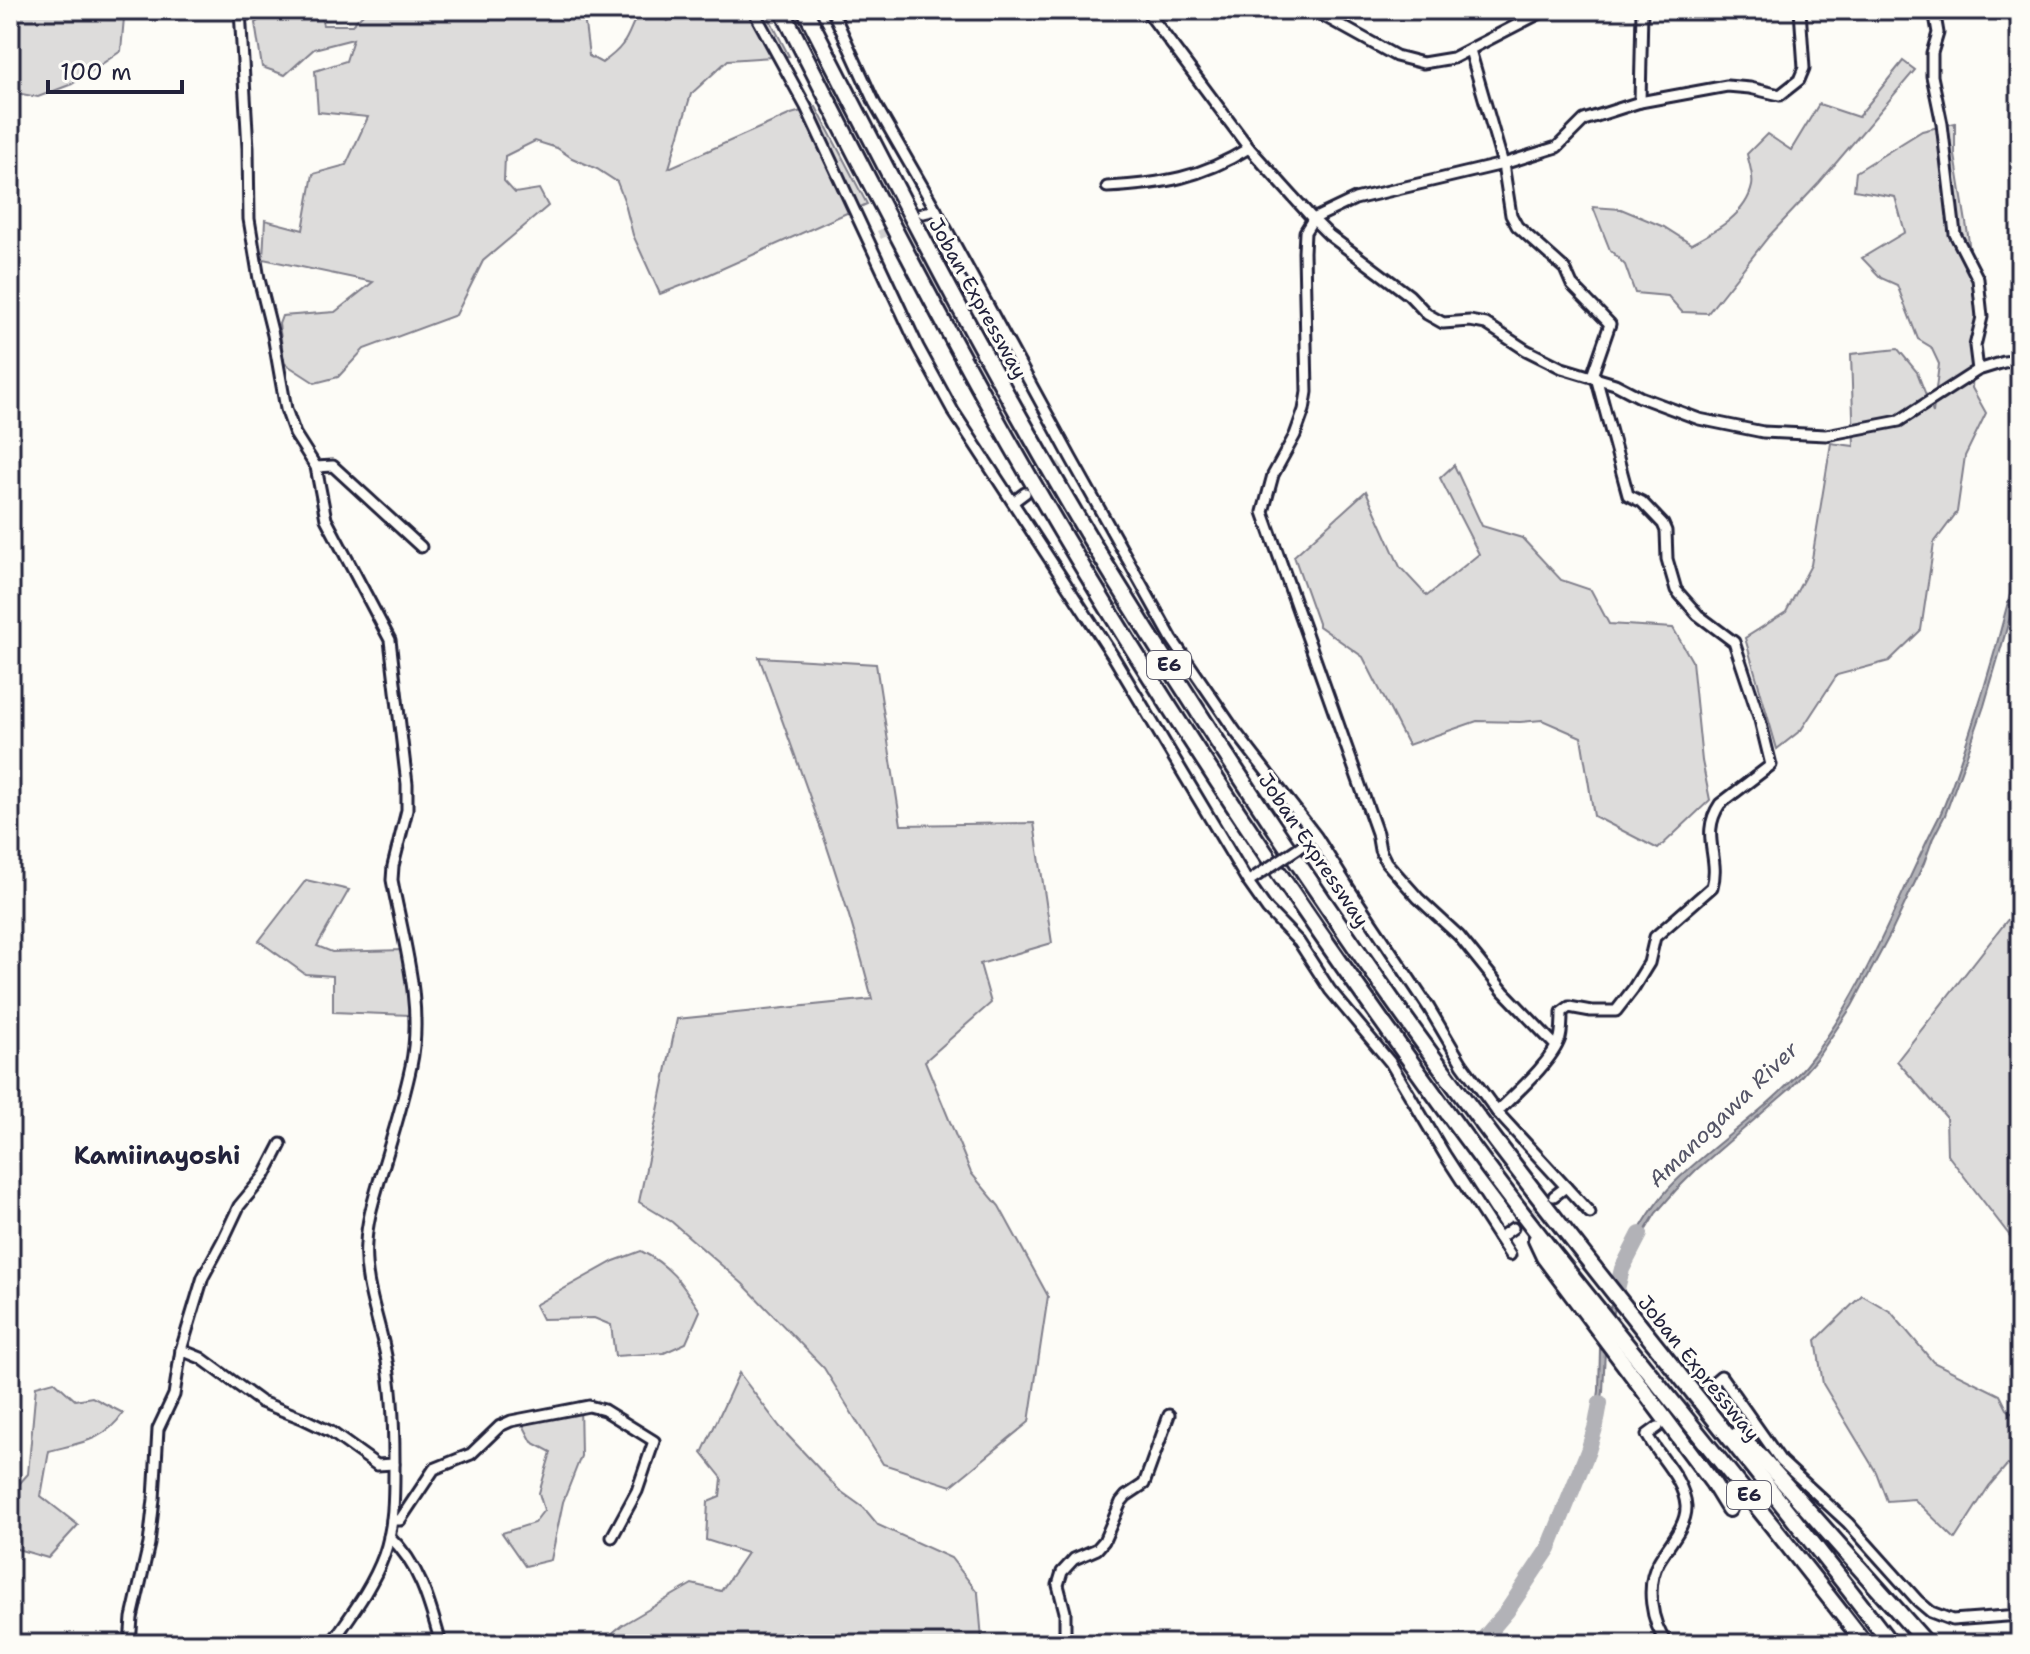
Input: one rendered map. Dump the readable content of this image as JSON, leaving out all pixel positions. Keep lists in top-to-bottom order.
{
  "streets": {
    "highway": ["Joban Expressway", "E6"]
  },
  "districts": ["Kamiinayoshi"],
  "water": ["Amanogawa River"],
  "scale_bar": "100 m"
}
